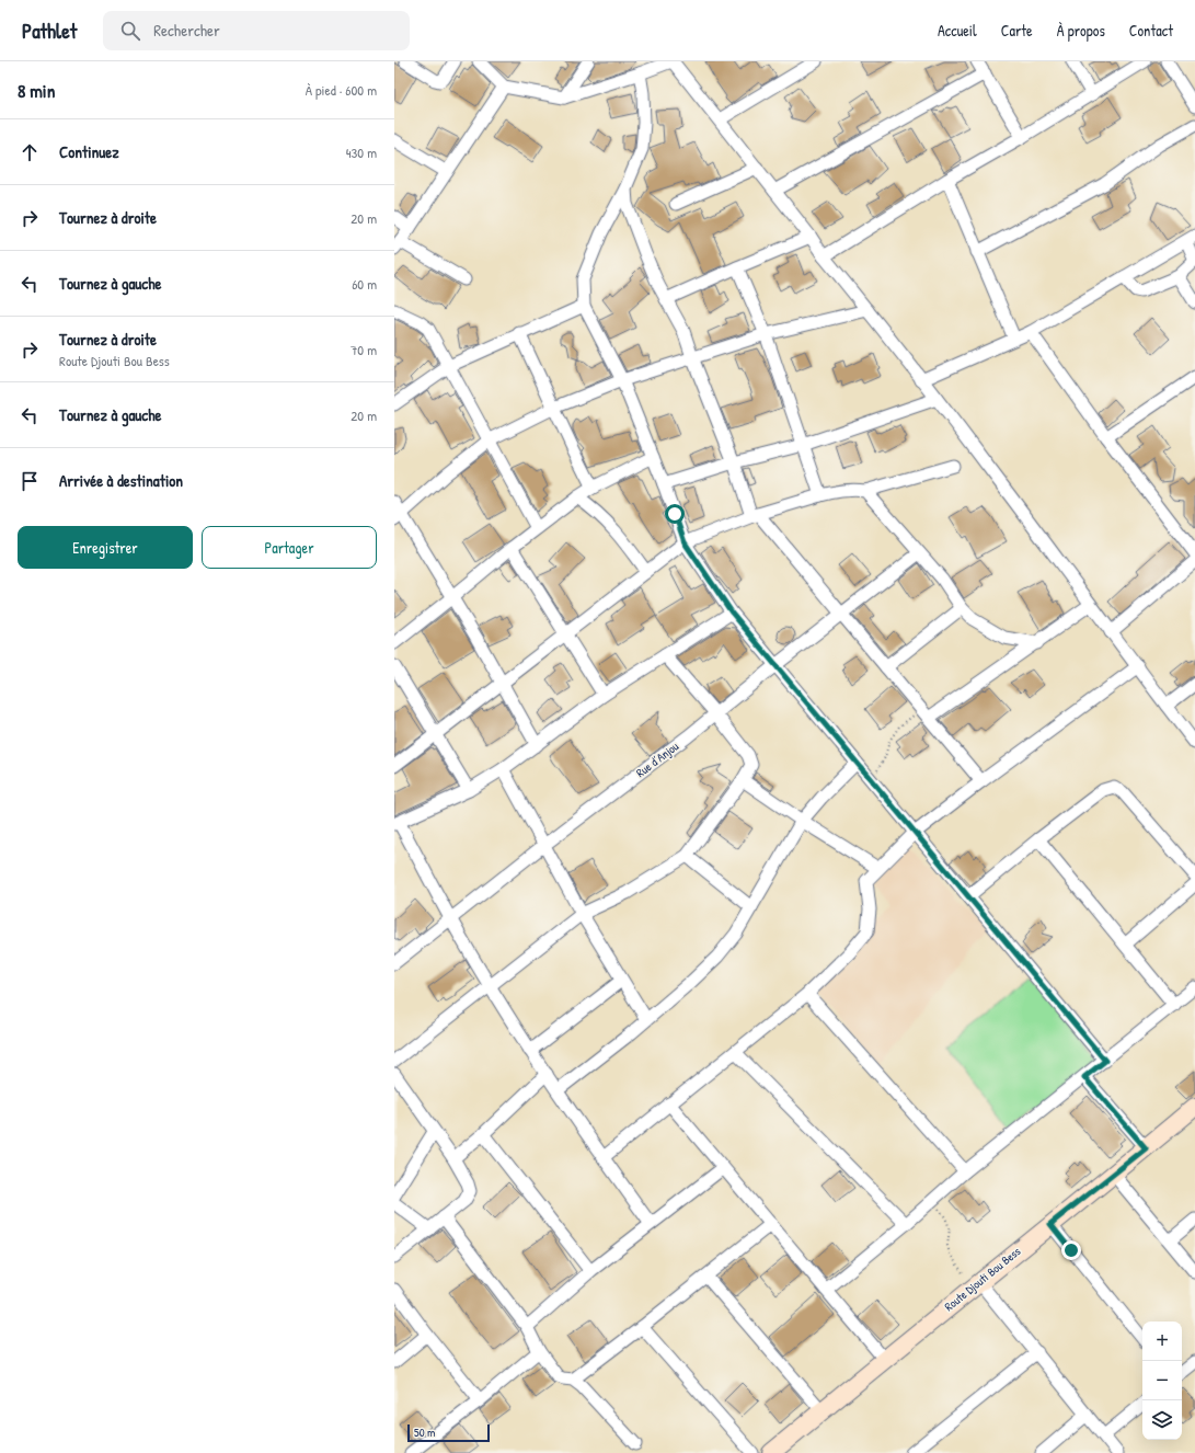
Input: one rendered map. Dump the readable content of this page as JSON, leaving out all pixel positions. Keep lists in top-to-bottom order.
{
  "streets": {
    "main road": ["Route Djouti Bou Bess"],
    "street": ["Rue d’Anjou"]
  },
  "scale_bar": "50 m",
  "page": {
    "header": "Pathlet",
    "search": "Rechercher",
    "nav": [
      "Accueil",
      "Carte",
      "À propos",
      "Contact"
    ],
    "heading": ["8 min", "À pied · 600 m"],
    "list": [
      ["Continuez", "430 m"],
      ["Tournez à droite", "20 m"],
      ["Tournez à gauche", "60 m"],
      ["Tournez à droite", "Route Djouti Bou Bess", "70 m"],
      ["Tournez à gauche", "20 m"],
      "Arrivée à destination"
    ],
    "buttons": ["Enregistrer", "Partager"],
    "map_buttons": ["+", "−"],
    "scale": "50 m"
  }
}
